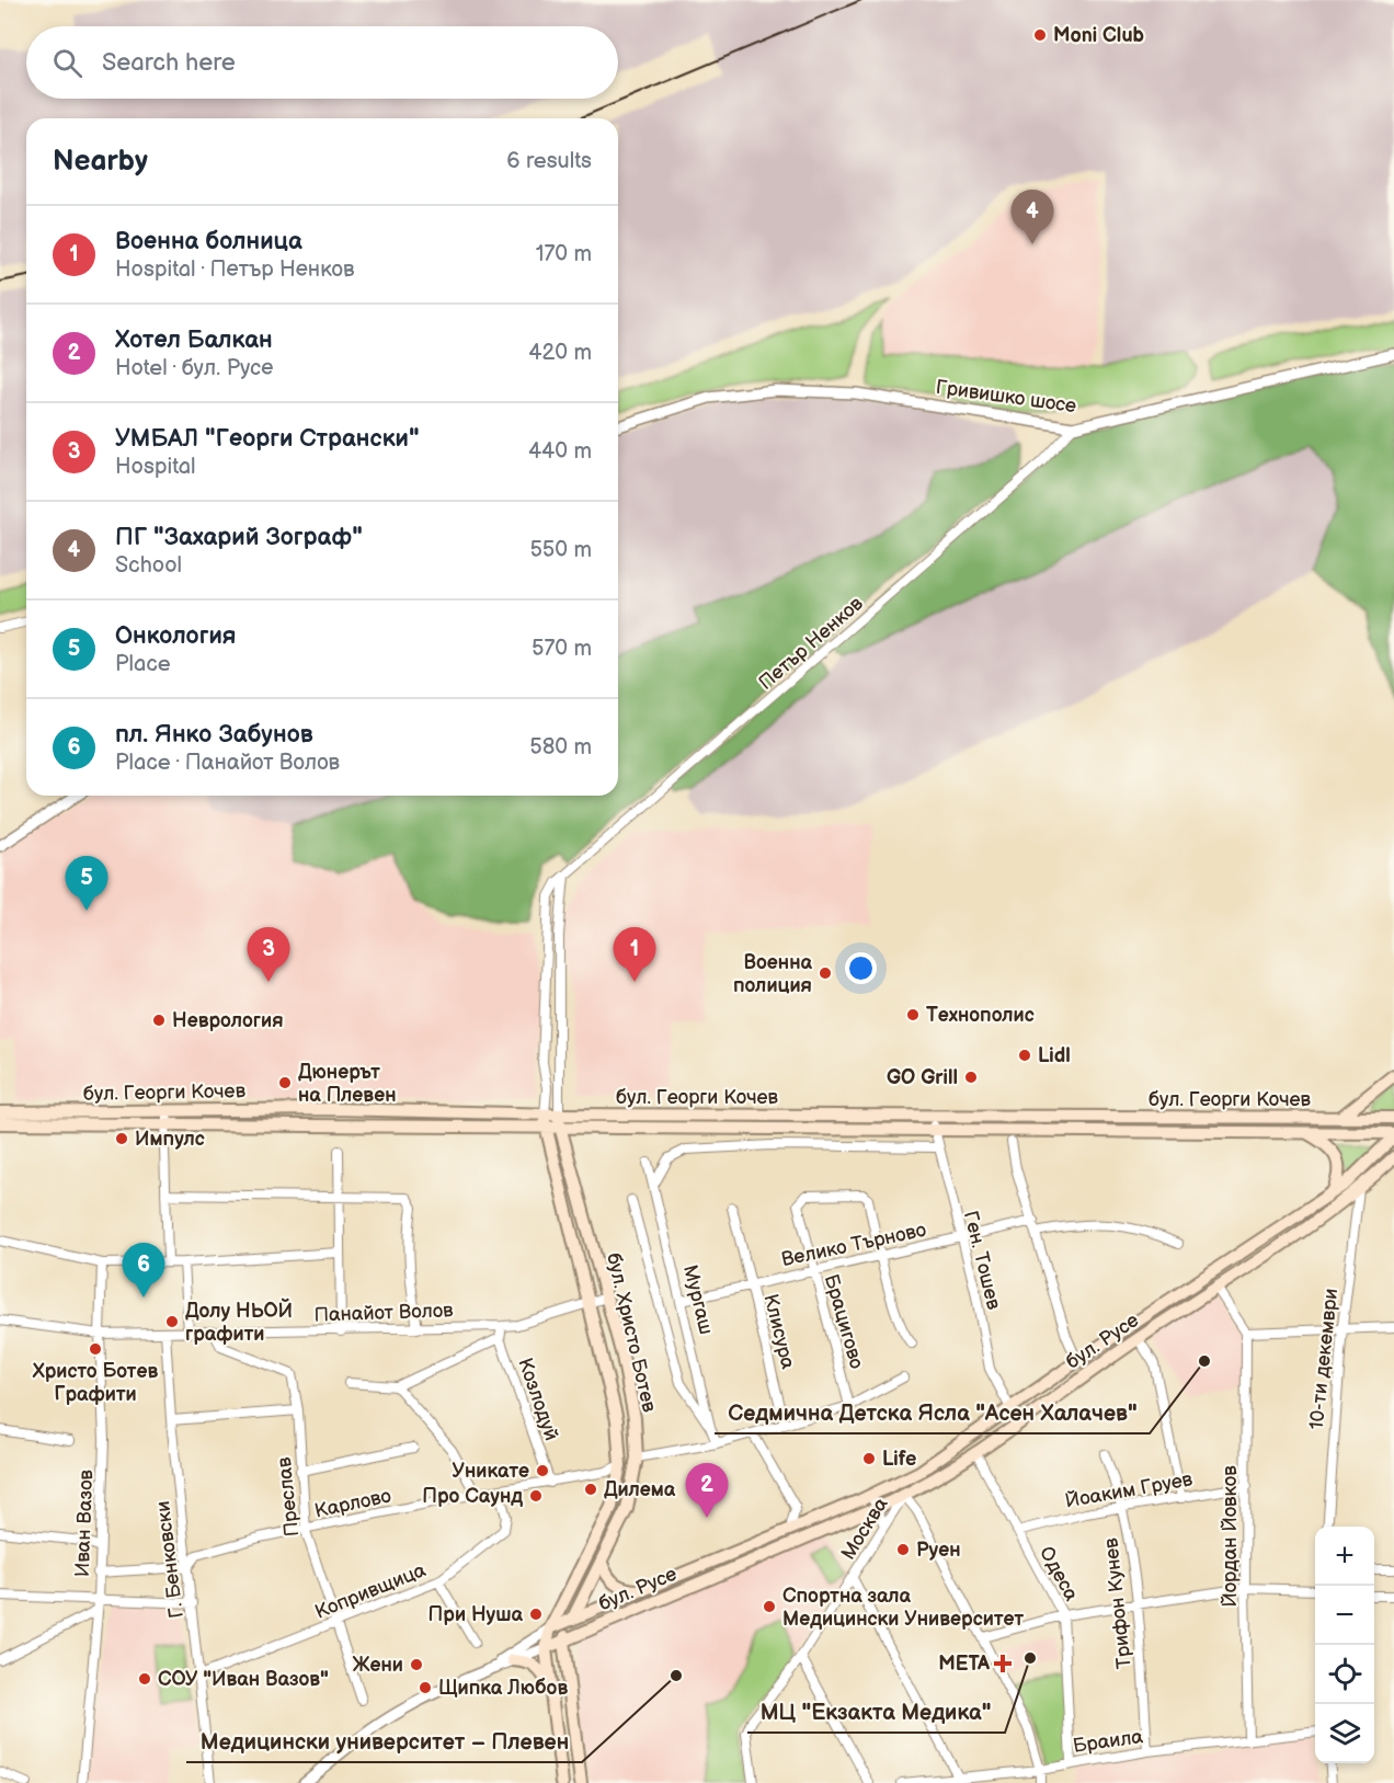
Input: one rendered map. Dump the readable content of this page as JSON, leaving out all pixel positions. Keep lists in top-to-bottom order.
{
  "streets": {
    "main road": ["бул. Георги Кочев", "бул. Христо Ботев", "бул. Русе"],
    "street": [
      "Гривишко шосе",
      "Петър Ненков",
      "Велико Търново",
      "Ген. Тошев",
      "Мургаш",
      "Панайот Волов",
      "Брацигово",
      "Клисура",
      "10-ти декември",
      "Козлодуй",
      "Йоаким Груев",
      "Преслав",
      "Карлово",
      "Иван Вазов",
      "Москва",
      "Йордан Йовков",
      "Г. Бенковски",
      "Одеса",
      "Копривщица",
      "Трифон Кунев",
      "Браила"
    ]
  },
  "crossings": [
    ["Гривишко шосе", "Петър Ненков"],
    ["Петър Ненков", "бул. Георги Кочев"],
    ["Петър Ненков", "бул. Христо Ботев"],
    ["бул. Георги Кочев", "Ген. Тошев"],
    ["бул. Георги Кочев", "бул. Христо Ботев"],
    ["бул. Георги Кочев", "бул. Русе"],
    ["Велико Търново", "Ген. Тошев"],
    ["Велико Търново", "Мургаш"],
    ["Велико Търново", "Брацигово"],
    ["Велико Търново", "Клисура"],
    ["Ген. Тошев", "бул. Русе"],
    ["Панайот Волов", "бул. Христо Ботев"],
    ["Панайот Волов", "Козлодуй"],
    ["Панайот Волов", "Преслав"],
    ["Панайот Волов", "Иван Вазов"],
    ["Панайот Волов", "Г. Бенковски"],
    ["бул. Христо Ботев", "бул. Русе"],
    ["бул. Христо Ботев", "Карлово"],
    ["бул. Русе", "10-ти декември"],
    ["бул. Русе", "Москва"],
    ["бул. Русе", "Одеса"],
    ["Козлодуй", "Карлово"],
    ["Йоаким Груев", "Йордан Йовков"],
    ["Йоаким Груев", "Одеса"],
    ["Йоаким Груев", "Трифон Кунев"],
    ["Преслав", "Карлово"],
    ["Преслав", "Копривщица"],
    ["Карлово", "Иван Вазов"],
    ["Карлово", "Г. Бенковски"],
    ["Карлово", "Копривщица"],
    ["Йордан Йовков", "Браила"],
    ["Г. Бенковски", "Копривщица"],
    ["Одеса", "Браила"],
    ["Трифон Кунев", "Браила"]
  ],
  "places": {
    "other": [
      "Moni Club",
      "Военна полиция",
      "Технополис",
      "Неврология",
      "Lidl",
      "GO Grill",
      "Дюнерът на Плевен",
      "Импулс",
      "Долу НЬОЙ графити",
      "Христо Ботев Графити",
      "Седмична Детска Ясла \"Асен Халачев\"",
      "Life",
      "Уникате",
      "Дилема",
      "Про Саунд",
      "Руен",
      "Спортна зала Медицински Университет",
      "При Нуша",
      "МЦ \"Екзакта Медика\"",
      "Жени",
      "Медицински университет – Плевен",
      "СОУ \"Иван Вазов\"",
      "Щипка Любов"
    ],
    "health": ["META"]
  },
  "page": {
    "search": "Search here",
    "heading": ["Nearby", "6 results"],
    "pins": [
      "4",
      "5",
      "1",
      "3",
      "6",
      "2"
    ],
    "list": [
      {
        "mark": "1",
        "name": "Военна болница",
        "note": "Hospital · Петър Ненков",
        "value": "170 m"
      },
      {
        "mark": "2",
        "name": "Хотел Балкан",
        "note": "Hotel · бул. Русе",
        "value": "420 m"
      },
      {
        "mark": "3",
        "name": "УМБАЛ \"Георги Странски\"",
        "note": "Hospital",
        "value": "440 m"
      },
      {
        "mark": "4",
        "name": "ПГ \"Захарий Зограф\"",
        "note": "School",
        "value": "550 m"
      },
      {
        "mark": "5",
        "name": "Онкология",
        "note": "Place",
        "value": "570 m"
      },
      {
        "mark": "6",
        "name": "пл. Янко Забунов",
        "note": "Place · Панайот Волов",
        "value": "580 m"
      }
    ],
    "map_buttons": ["+", "−"]
  }
}
